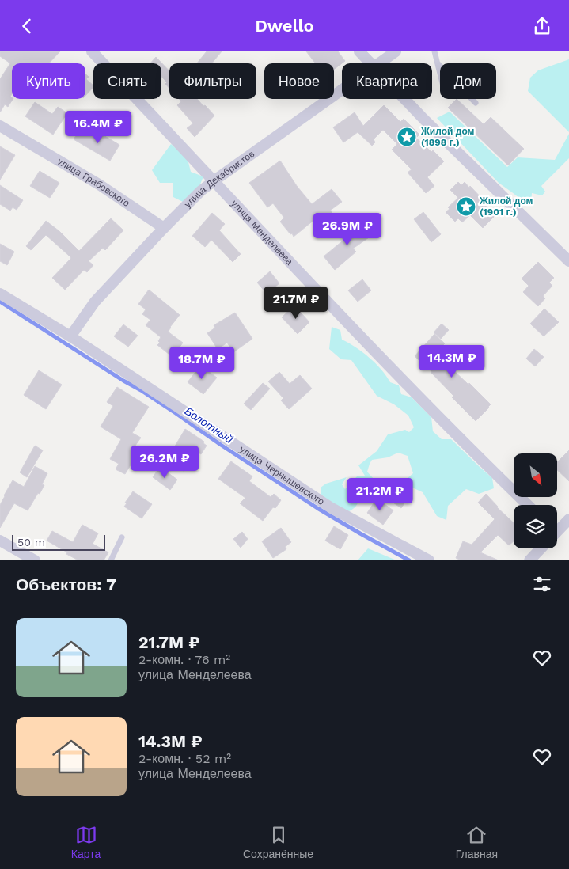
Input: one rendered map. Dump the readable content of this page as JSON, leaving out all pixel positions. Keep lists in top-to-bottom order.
{
  "streets": {
    "street": [
      "улица Декабристов",
      "улица Грабовского",
      "улица Менделеева",
      "улица Чернышевского"
    ]
  },
  "crossings": [
    ["улица Декабристов", "улица Грабовского"],
    ["улица Декабристов", "улица Менделеева"],
    ["улица Декабристов", "улица Чернышевского"]
  ],
  "water": ["Болотный"],
  "places": {
    "place": ["Жилой дом (1898 г.)", "Жилой дом (1901 г.)"]
  },
  "scale_bar": "50 m",
  "north": "bottom right",
  "page": {
    "header": "Dwello",
    "chip": [
      "Купить",
      "Снять",
      "Фильтры",
      "Новое",
      "Квартира",
      "Дом"
    ],
    "price": [
      "16.4M ₽",
      "26.9M ₽",
      "21.7M ₽",
      "14.3M ₽",
      "18.7M ₽",
      "26.2M ₽",
      "21.2M ₽"
    ],
    "scale": "50 m",
    "heading": "Объектов: 7",
    "list": [
      {
        "name": "21.7M ₽",
        "note": "2-комн. · 76 m² · улица Менделеева"
      },
      {
        "name": "14.3M ₽",
        "note": "2-комн. · 52 m² · улица Менделеева"
      }
    ],
    "tabs": ["Карта", "Сохранённые", "Главная"]
  }
}
